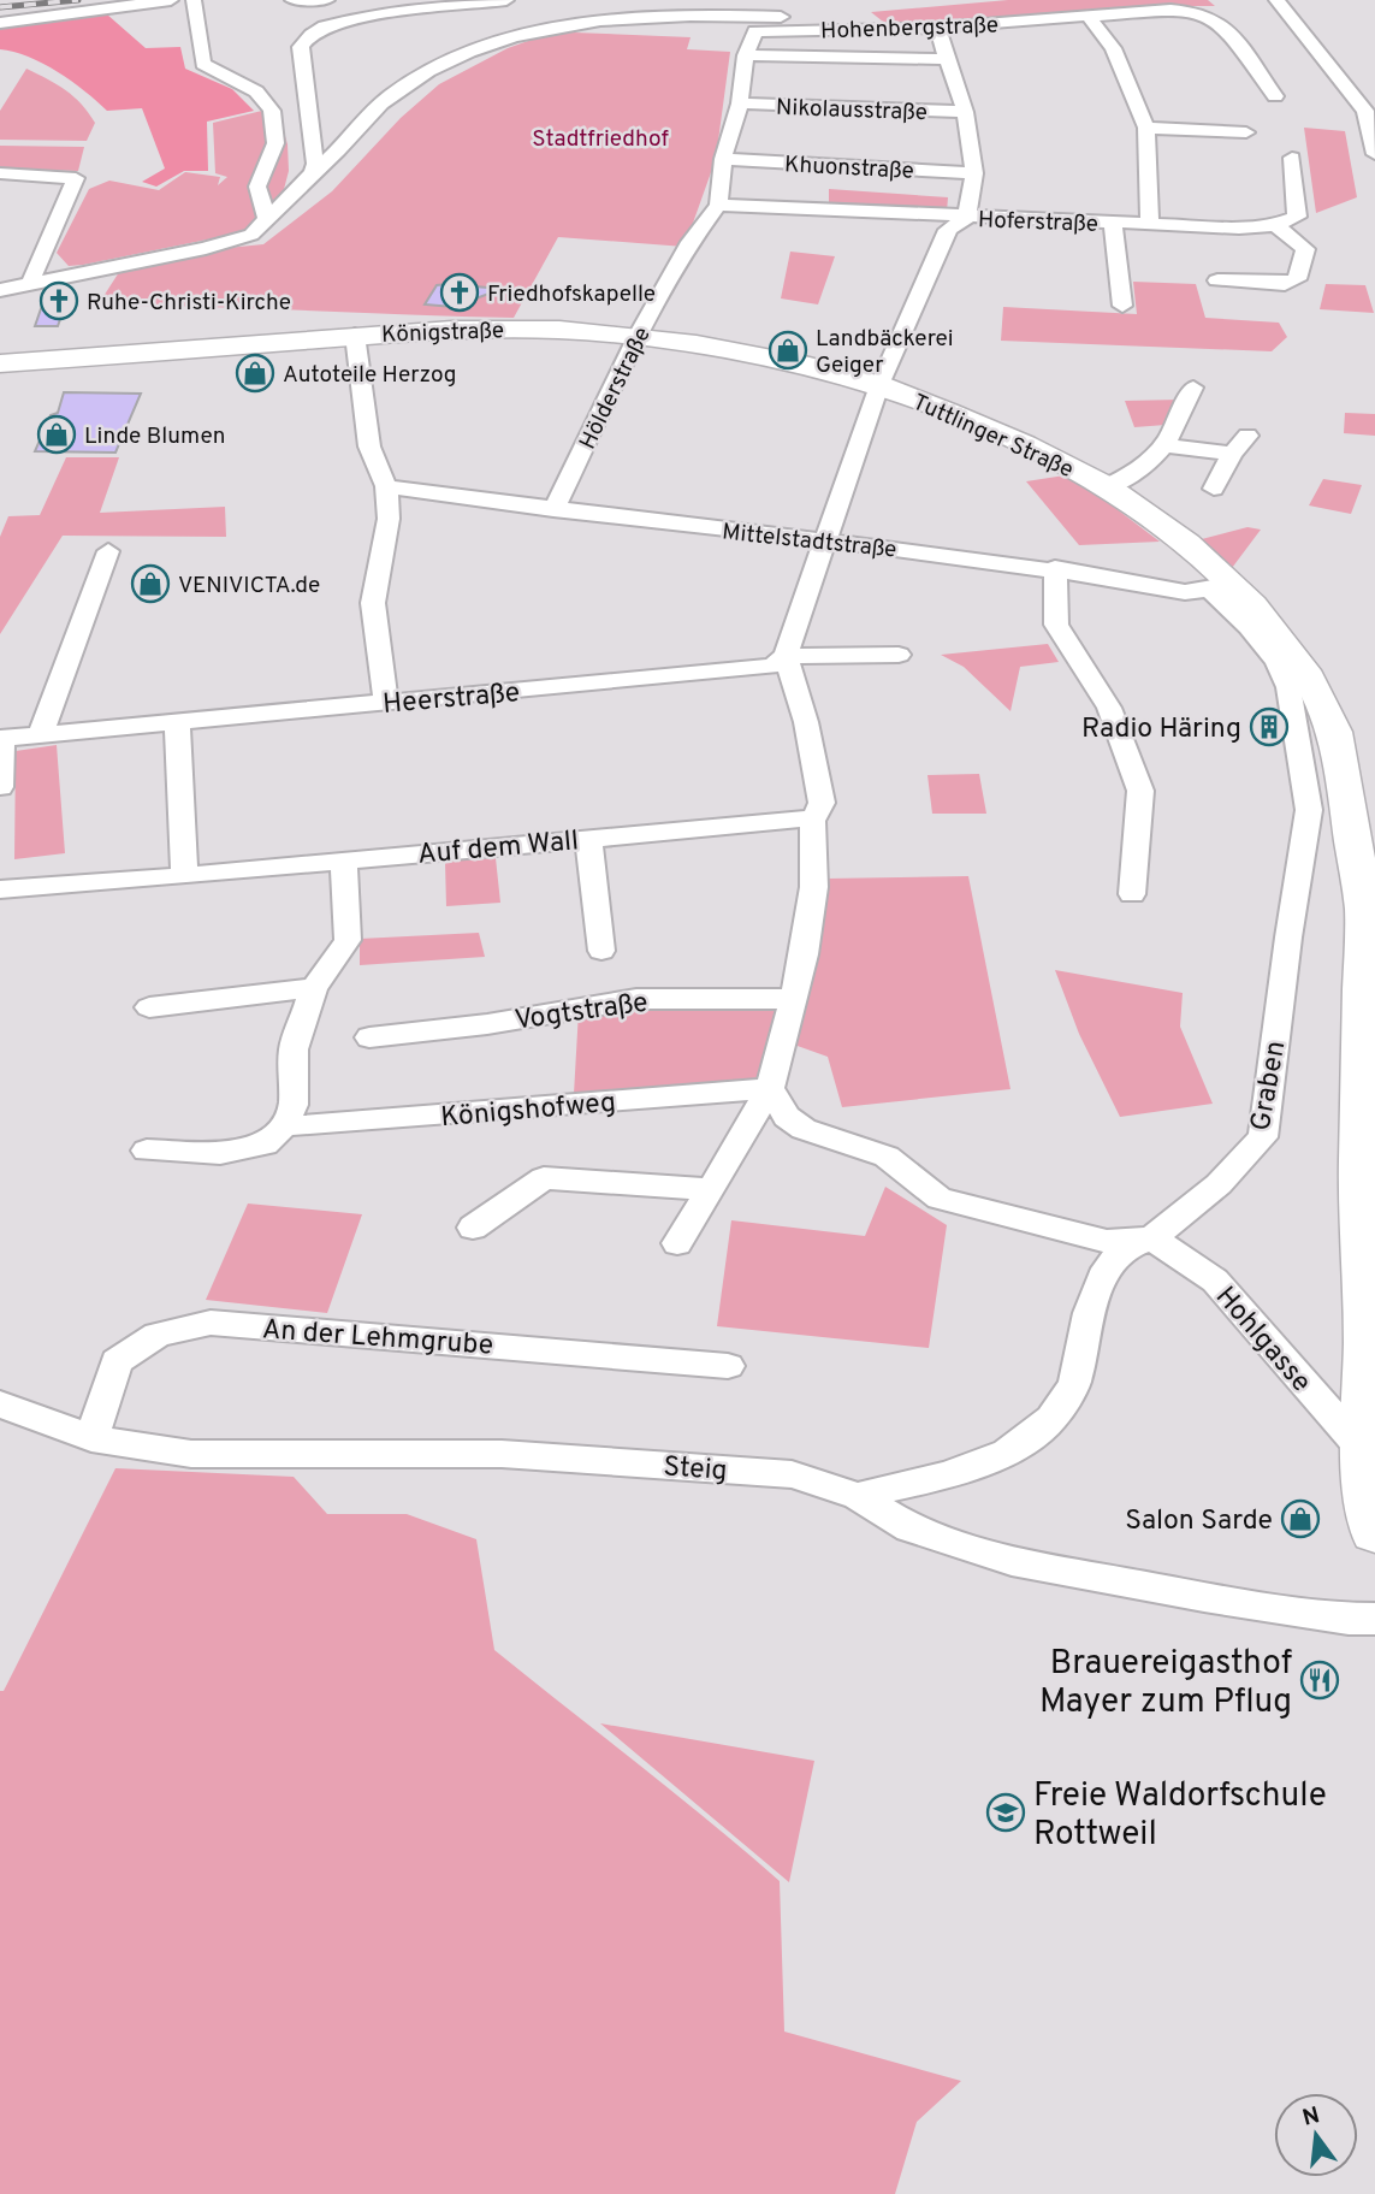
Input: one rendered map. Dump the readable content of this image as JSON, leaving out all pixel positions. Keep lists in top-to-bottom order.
{
  "streets": {
    "street": [
      "Hohenbergstraße",
      "Nikolausstraße",
      "Khuonstraße",
      "Hoferstraße",
      "Königstraße",
      "Hölderstraße",
      "Tuttlinger Straße",
      "Mittelstadtstraße",
      "Heerstraße",
      "Auf dem Wall",
      "Vogtstraße",
      "Graben",
      "Königshofweg",
      "An der Lehmgrube",
      "Hohlgasse",
      "Steig"
    ]
  },
  "crossings": [
    ["Hoferstraße", "Hölderstraße"],
    ["Königstraße", "Hölderstraße"],
    ["Königstraße", "Tuttlinger Straße"],
    ["Hölderstraße", "Mittelstadtstraße"],
    ["Tuttlinger Straße", "Mittelstadtstraße"],
    ["Tuttlinger Straße", "Graben"],
    ["Tuttlinger Straße", "Hohlgasse"],
    ["Mittelstadtstraße", "Graben"],
    ["Graben", "Hohlgasse"],
    ["Graben", "Steig"],
    ["An der Lehmgrube", "Steig"]
  ],
  "parks": ["Stadtfriedhof"],
  "places": {
    "church": ["Friedhofskapelle", "Ruhe-Christi-Kirche"],
    "shop": [
      "Landbäckerei Geiger",
      "Autoteile Herzog",
      "Linde Blumen",
      "VENIVICTA.de",
      "Salon Sarde"
    ],
    "building": ["Radio Häring"],
    "restaurant": ["Brauereigasthof Mayer zum Pflug"],
    "school or university": ["Freie Waldorfschule Rottweil"]
  },
  "north": "top"
}
